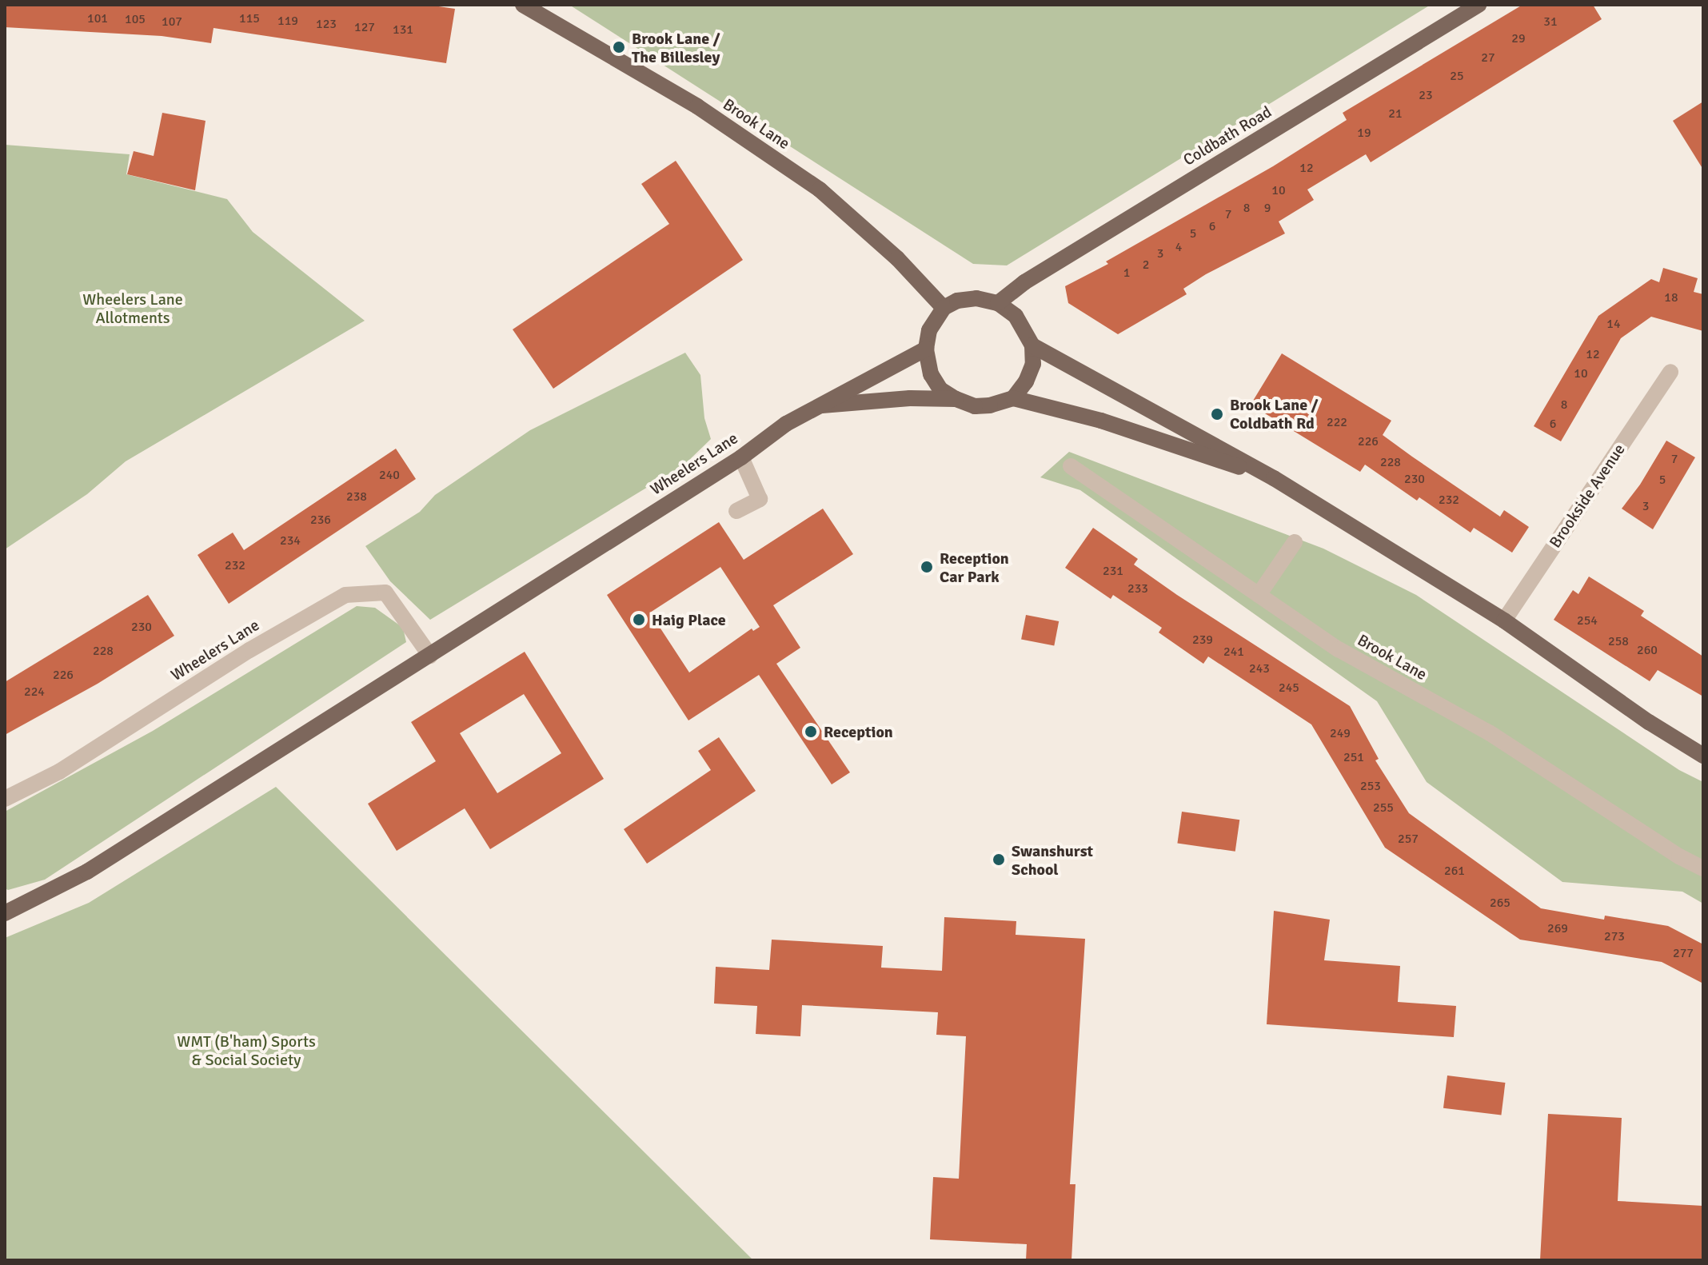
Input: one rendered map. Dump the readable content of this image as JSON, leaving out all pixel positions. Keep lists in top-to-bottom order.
{
  "streets": {
    "main road": ["Brook Lane", "Coldbath Road", "Wheelers Lane"],
    "street": ["Brookside Avenue"]
  },
  "crossings": [
    ["Brook Lane", "Coldbath Road"],
    ["Brook Lane", "Wheelers Lane"],
    ["Coldbath Road", "Wheelers Lane"]
  ],
  "parks": ["Wheelers Lane Allotments", "WMT (B'ham) Sports & Social Society"],
  "places": [
    "Brook Lane / The Billesley",
    "Brook Lane / Coldbath Rd",
    "Reception Car Park",
    "Haig Place",
    "Reception",
    "Swanshurst School"
  ],
  "house_numbers": [
    "101",
    "115",
    "105",
    "119",
    "107",
    "31",
    "123",
    "127",
    "131",
    "29",
    "27",
    "25",
    "23",
    "21",
    "19",
    "12",
    "10",
    "8",
    "9",
    "7",
    "6",
    "5",
    "4",
    "3",
    "2",
    "1",
    "18",
    "14",
    "12",
    "10",
    "8",
    "222",
    "6",
    "226",
    "7",
    "228",
    "240",
    "230",
    "5",
    "238",
    "232",
    "3",
    "236",
    "234",
    "232",
    "231",
    "233",
    "254",
    "230",
    "239",
    "258",
    "260",
    "228",
    "241",
    "243",
    "226",
    "245",
    "224",
    "249",
    "251",
    "253",
    "255",
    "257",
    "261",
    "265",
    "269",
    "273",
    "277"
  ]
}
